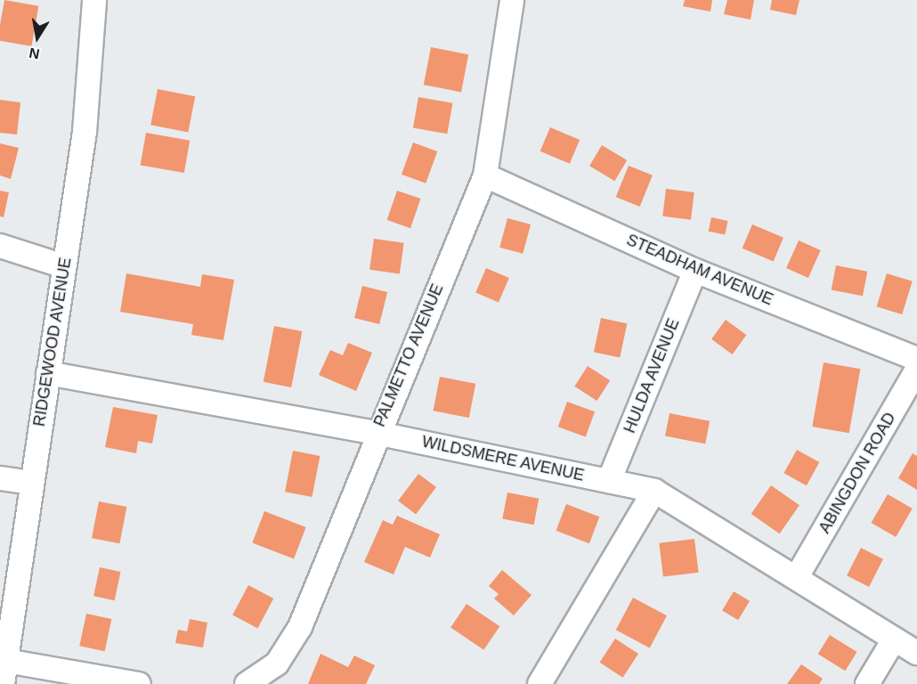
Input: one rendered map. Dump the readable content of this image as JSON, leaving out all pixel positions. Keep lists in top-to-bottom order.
{
  "streets": {
    "street": [
      "STEADHAM AVENUE",
      "RIDGEWOOD AVENUE",
      "PALMETTO AVENUE",
      "HULDA AVENUE",
      "WILDSMERE AVENUE",
      "ABINGDON ROAD"
    ]
  },
  "crossings": [
    ["STEADHAM AVENUE", "PALMETTO AVENUE"],
    ["STEADHAM AVENUE", "HULDA AVENUE"],
    ["RIDGEWOOD AVENUE", "WILDSMERE AVENUE"],
    ["PALMETTO AVENUE", "WILDSMERE AVENUE"],
    ["HULDA AVENUE", "WILDSMERE AVENUE"],
    ["WILDSMERE AVENUE", "ABINGDON ROAD"]
  ],
  "north": "bottom"
}
